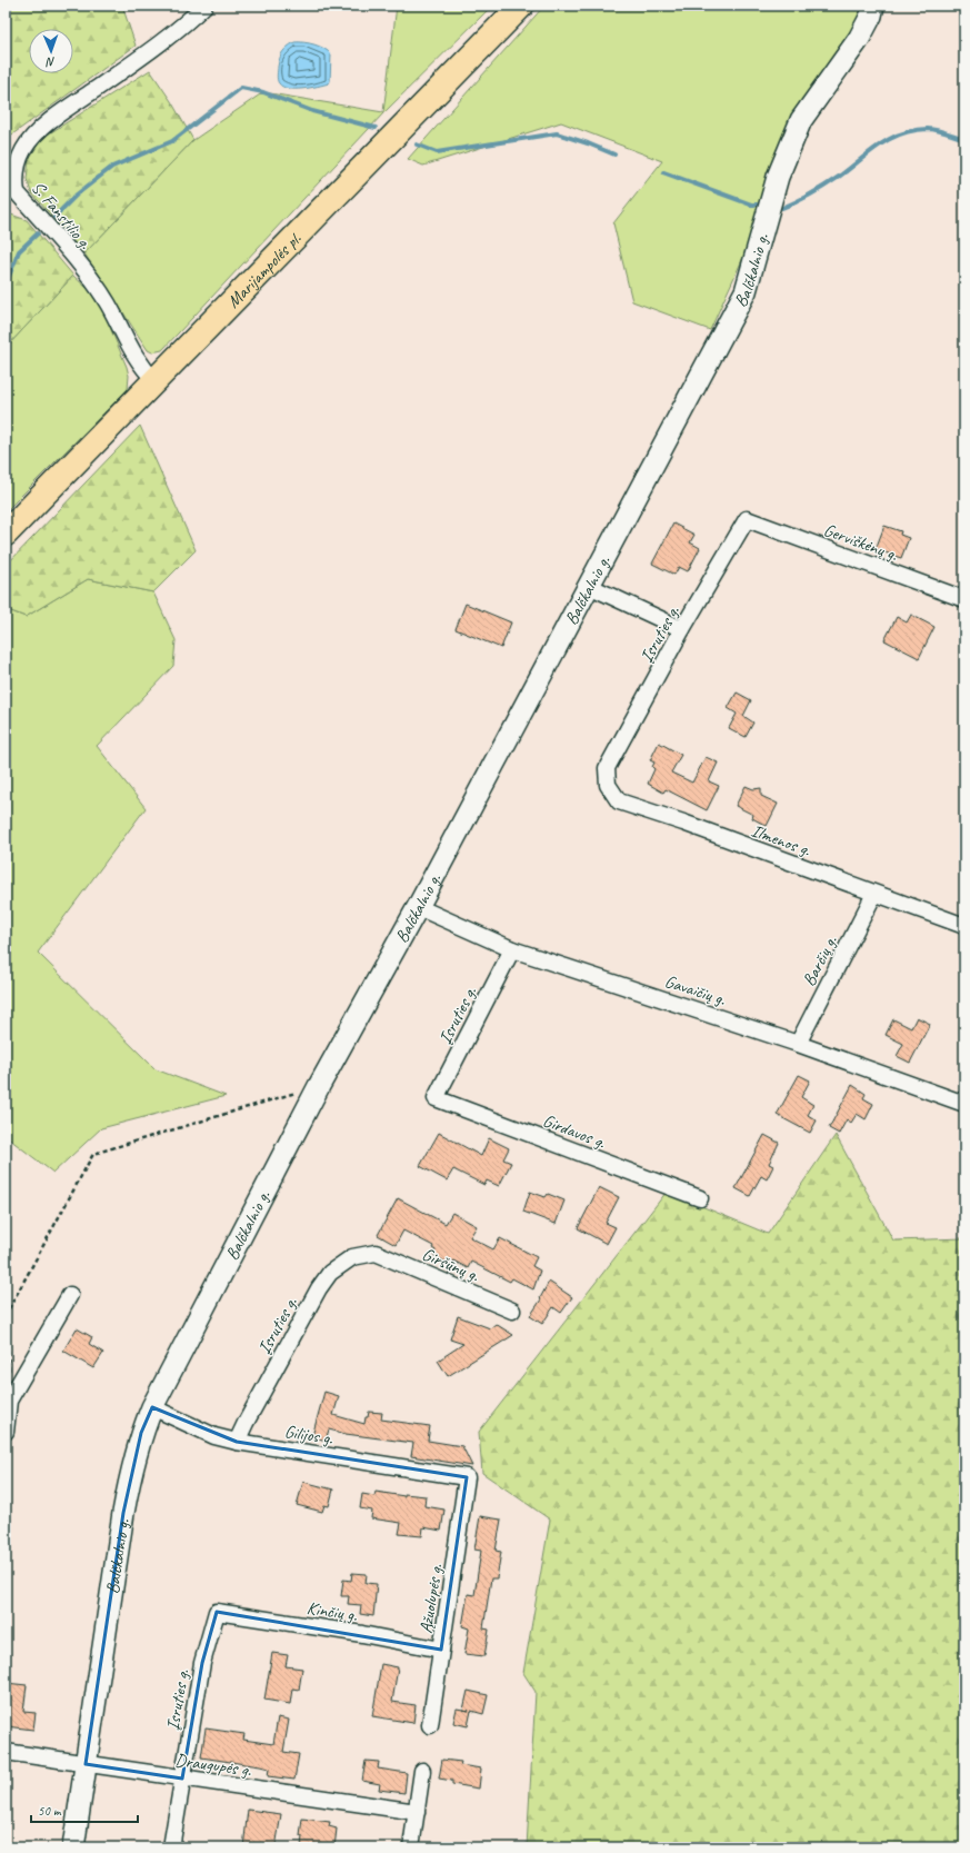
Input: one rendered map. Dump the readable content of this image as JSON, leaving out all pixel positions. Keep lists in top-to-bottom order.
{
  "streets": {
    "main road": ["Marijampolės pl."],
    "street": [
      "S. Fanstilio g.",
      "Balčkalnio g.",
      "Gerviškėnų g.",
      "Įsruties g.",
      "Ilmenos g.",
      "Barčių g.",
      "Gavaičių g.",
      "Girdavos g.",
      "Giršūnų g.",
      "Gilijos g.",
      "Ąžuolupės g.",
      "Kinčių g.",
      "Draugupės g."
    ]
  },
  "crossings": [
    ["S. Fanstilio g.", "Marijampolės pl."],
    ["Balčkalnio g.", "Gavaičių g."],
    ["Balčkalnio g.", "Gilijos g."],
    ["Balčkalnio g.", "Draugupės g."],
    ["Gerviškėnų g.", "Įsruties g."],
    ["Įsruties g.", "Ilmenos g."],
    ["Įsruties g.", "Gavaičių g."],
    ["Įsruties g.", "Girdavos g."],
    ["Įsruties g.", "Giršūnų g."],
    ["Įsruties g.", "Gilijos g."],
    ["Įsruties g.", "Kinčių g."],
    ["Įsruties g.", "Draugupės g."],
    ["Ilmenos g.", "Barčių g."],
    ["Barčių g.", "Gavaičių g."],
    ["Gilijos g.", "Ąžuolupės g."],
    ["Ąžuolupės g.", "Kinčių g."]
  ],
  "scale_bar": "50 m",
  "north": "bottom"
}
